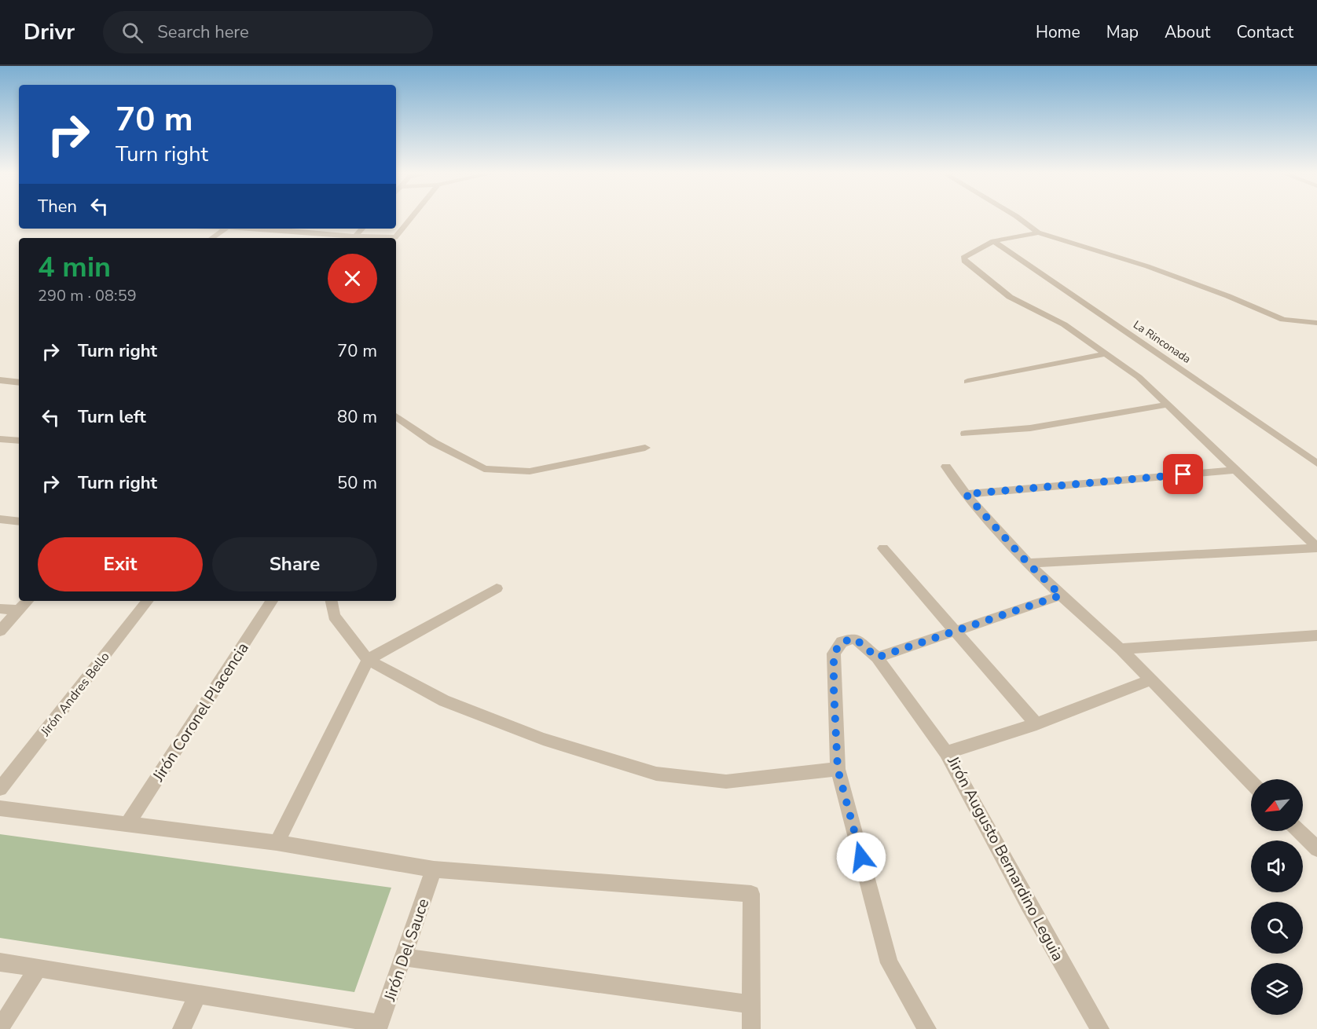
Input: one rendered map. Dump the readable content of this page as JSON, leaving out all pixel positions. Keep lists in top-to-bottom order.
{
  "streets": {
    "street": [
      "La Rinconada",
      "Jirón Andres Bello",
      "Jirón Coronel Placencia",
      "Jirón Augusto Bernardino Leguia",
      "Jirón Del Sauce"
    ]
  },
  "north": "bottom left",
  "page": {
    "header": "Drivr",
    "search": "Search here",
    "nav": [
      "Home",
      "Map",
      "About",
      "Contact"
    ],
    "turn": ["70 m", "Turn right"],
    "then": "Then",
    "heading": ["4 min", "290 m · 08:59"],
    "list": [
      {
        "name": "Turn right",
        "value": "70 m"
      },
      {
        "name": "Turn left",
        "value": "80 m"
      },
      {
        "name": "Turn right",
        "value": "50 m"
      }
    ],
    "buttons": ["Exit", "Share"]
  }
}
